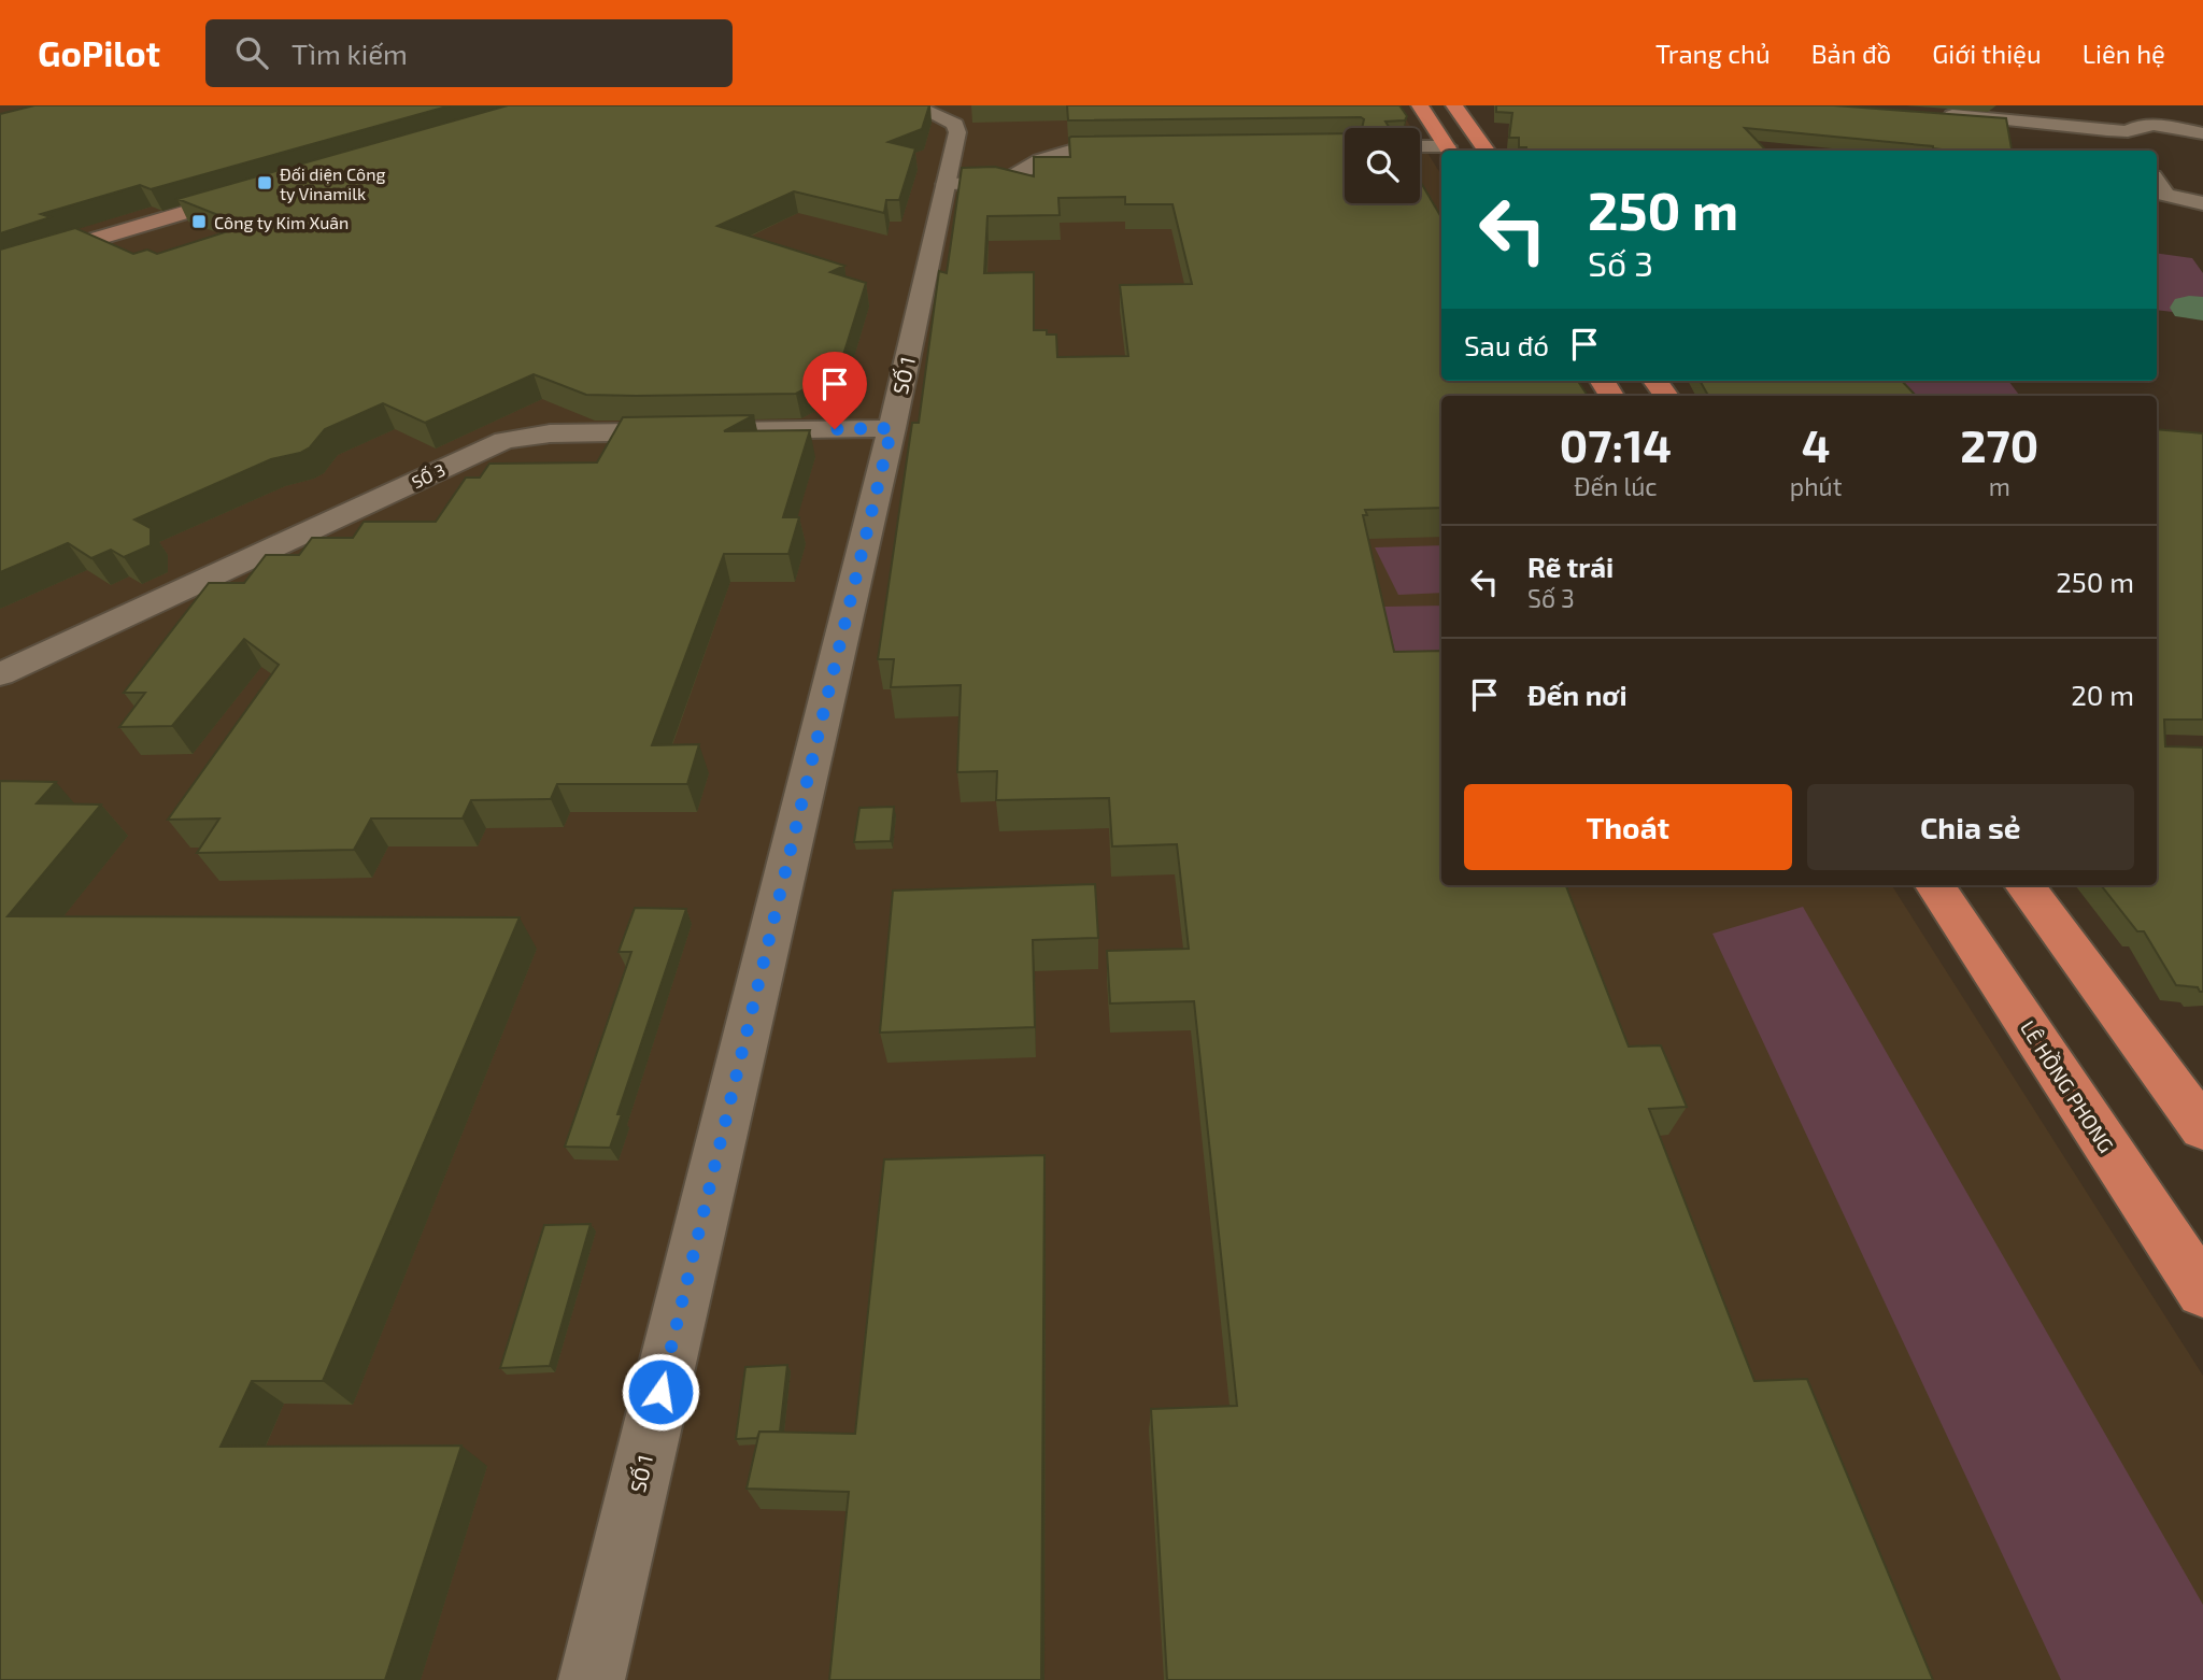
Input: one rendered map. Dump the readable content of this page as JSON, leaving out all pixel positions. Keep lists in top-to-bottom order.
{
  "streets": {
    "highway": ["LÊ HỒNG PHONG"],
    "street": ["SỐ 1", "SỐ 3"]
  },
  "crossings": [
    ["SỐ 1", "SỐ 3"]
  ],
  "places": {
    "transit": ["Đối diện Công ty Vinamilk", "Công ty Kim Xuân"]
  },
  "page": {
    "header": "GoPilot",
    "search": "Tìm kiếm",
    "nav": [
      "Trang chủ",
      "Bản đồ",
      "Giới thiệu",
      "Liên hệ"
    ],
    "turn": ["250 m", "Số 3"],
    "then": "Sau đó",
    "eta": [
      "07:14",
      "Đến lúc",
      "4",
      "phút",
      "270",
      "m"
    ],
    "list": [
      {
        "name": "Rẽ trái",
        "note": "Số 3",
        "value": "250 m"
      },
      {
        "name": "Đến nơi",
        "value": "20 m"
      }
    ],
    "buttons": ["Thoát", "Chia sẻ"]
  }
}
